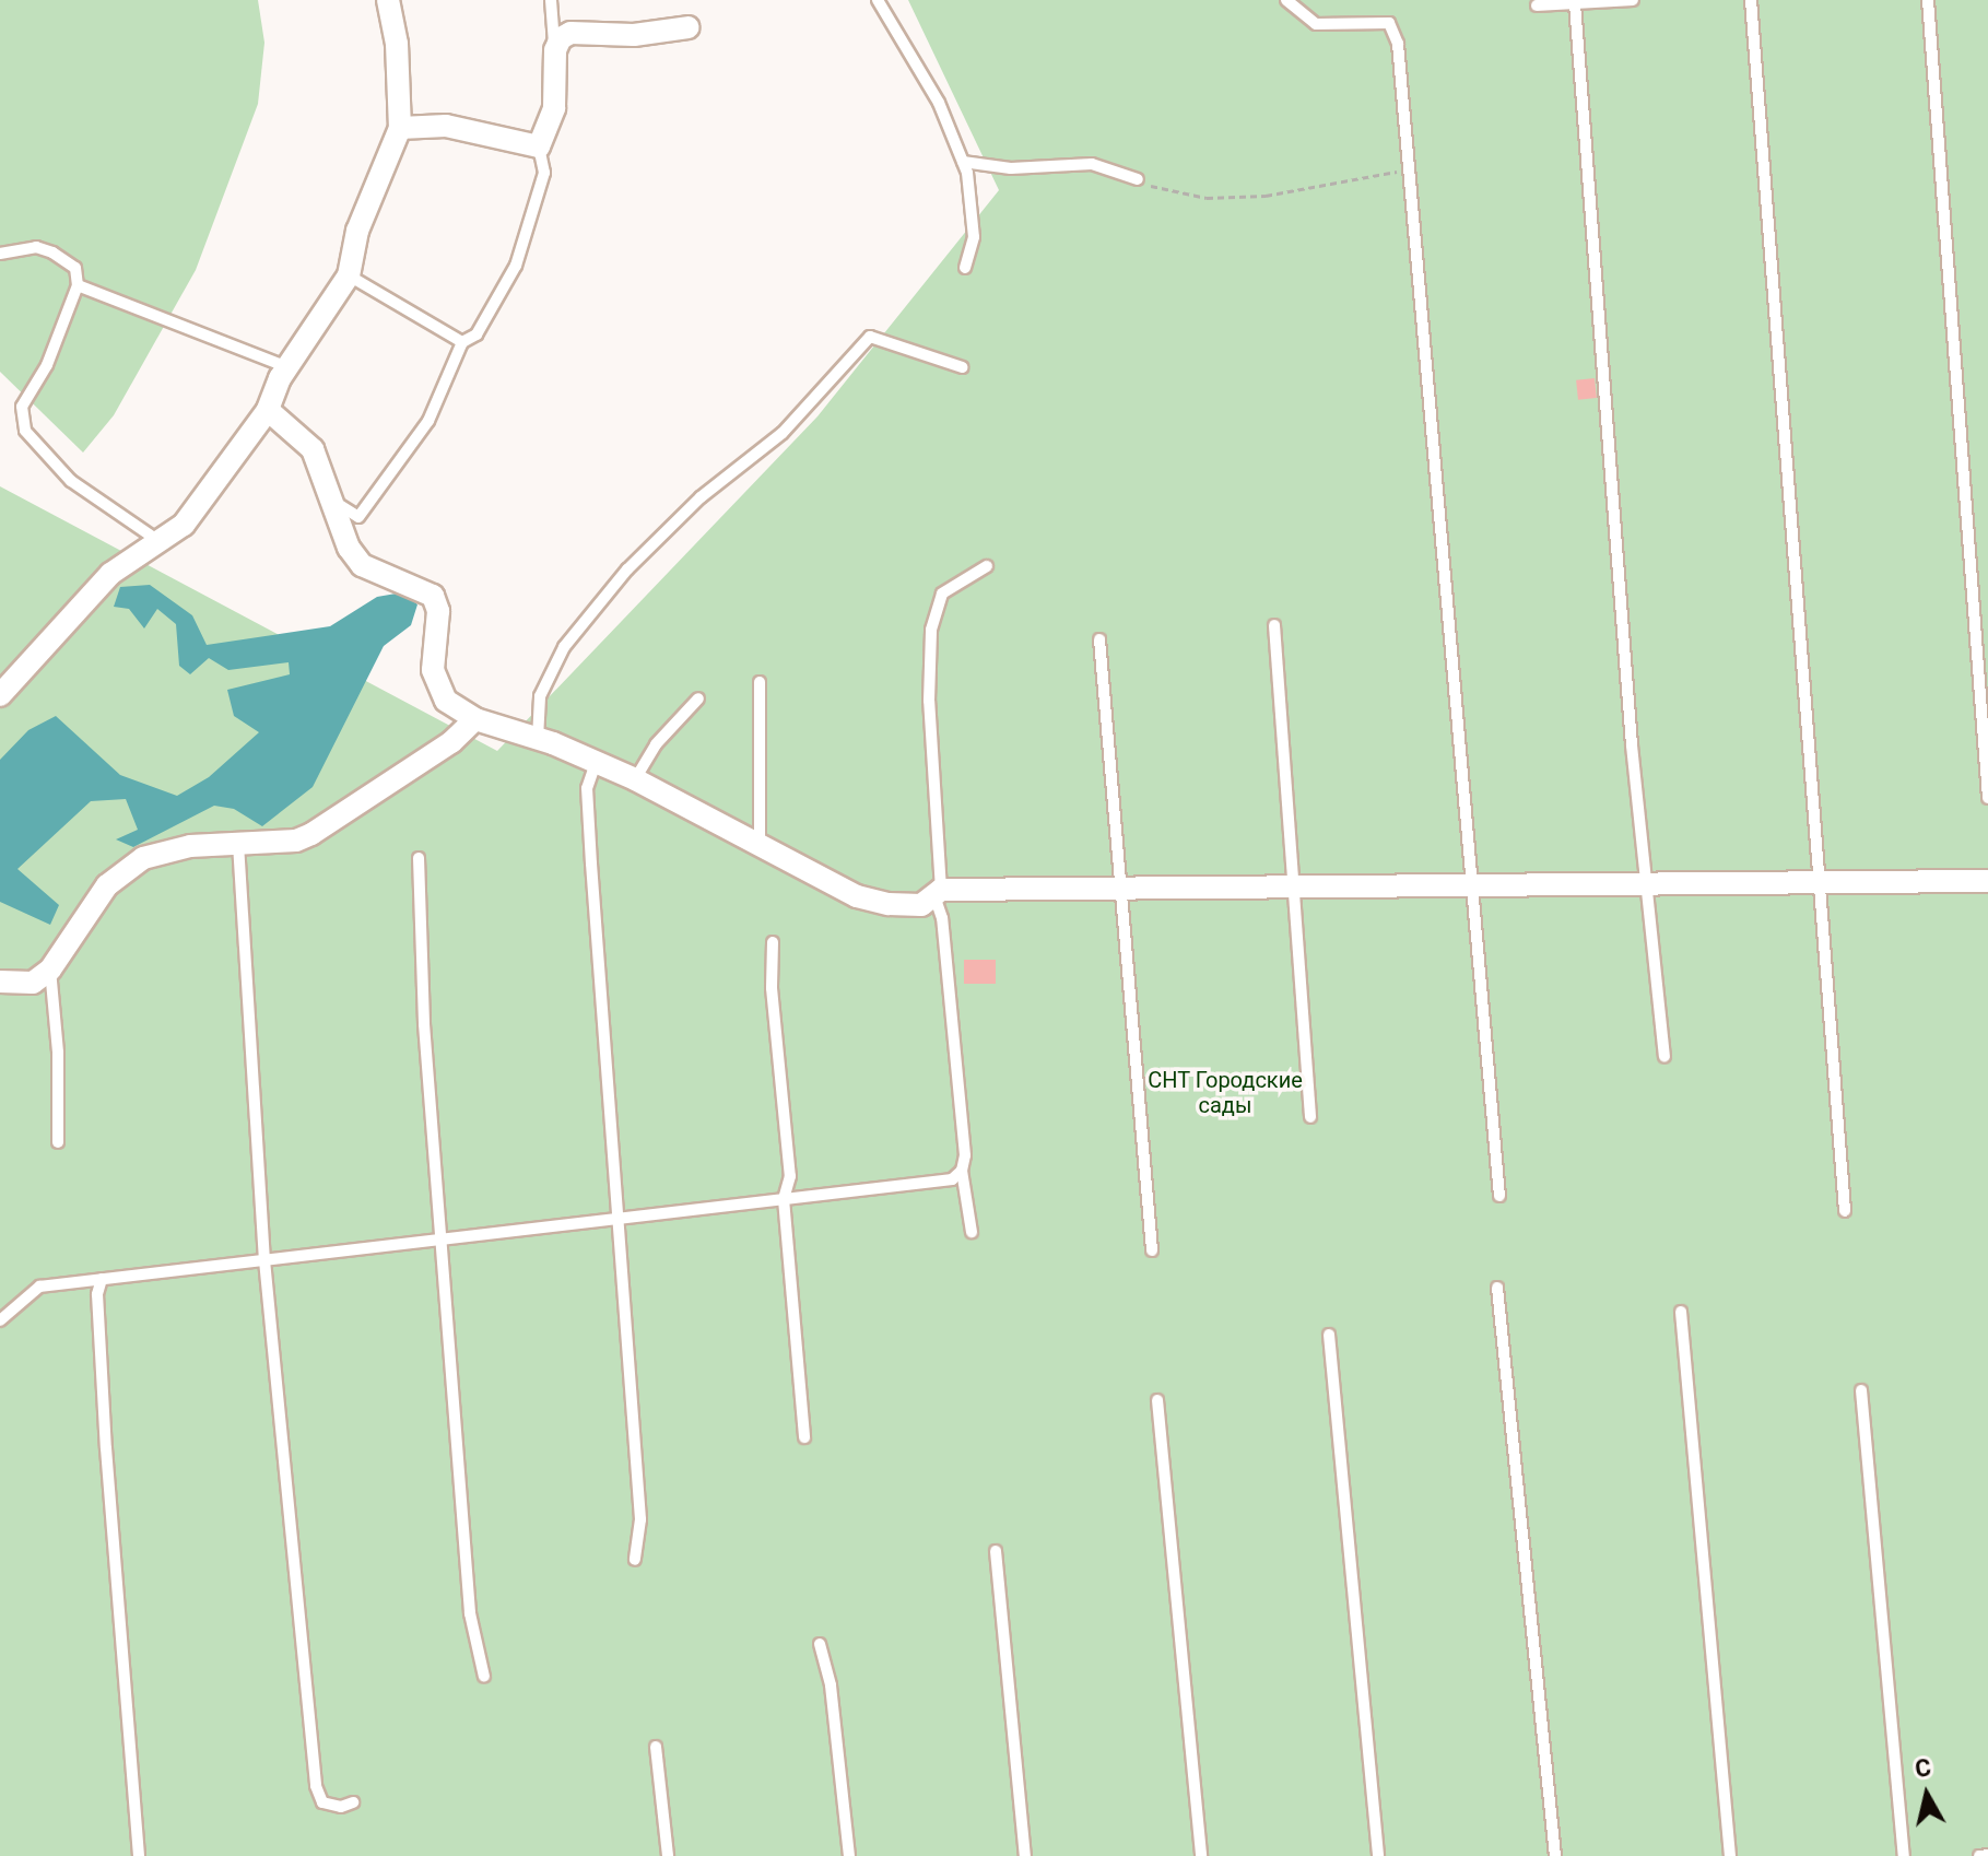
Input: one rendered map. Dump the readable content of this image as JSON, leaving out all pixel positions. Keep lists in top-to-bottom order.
{
  "parks": ["СНТ Городские сады"],
  "north": "top"
}
